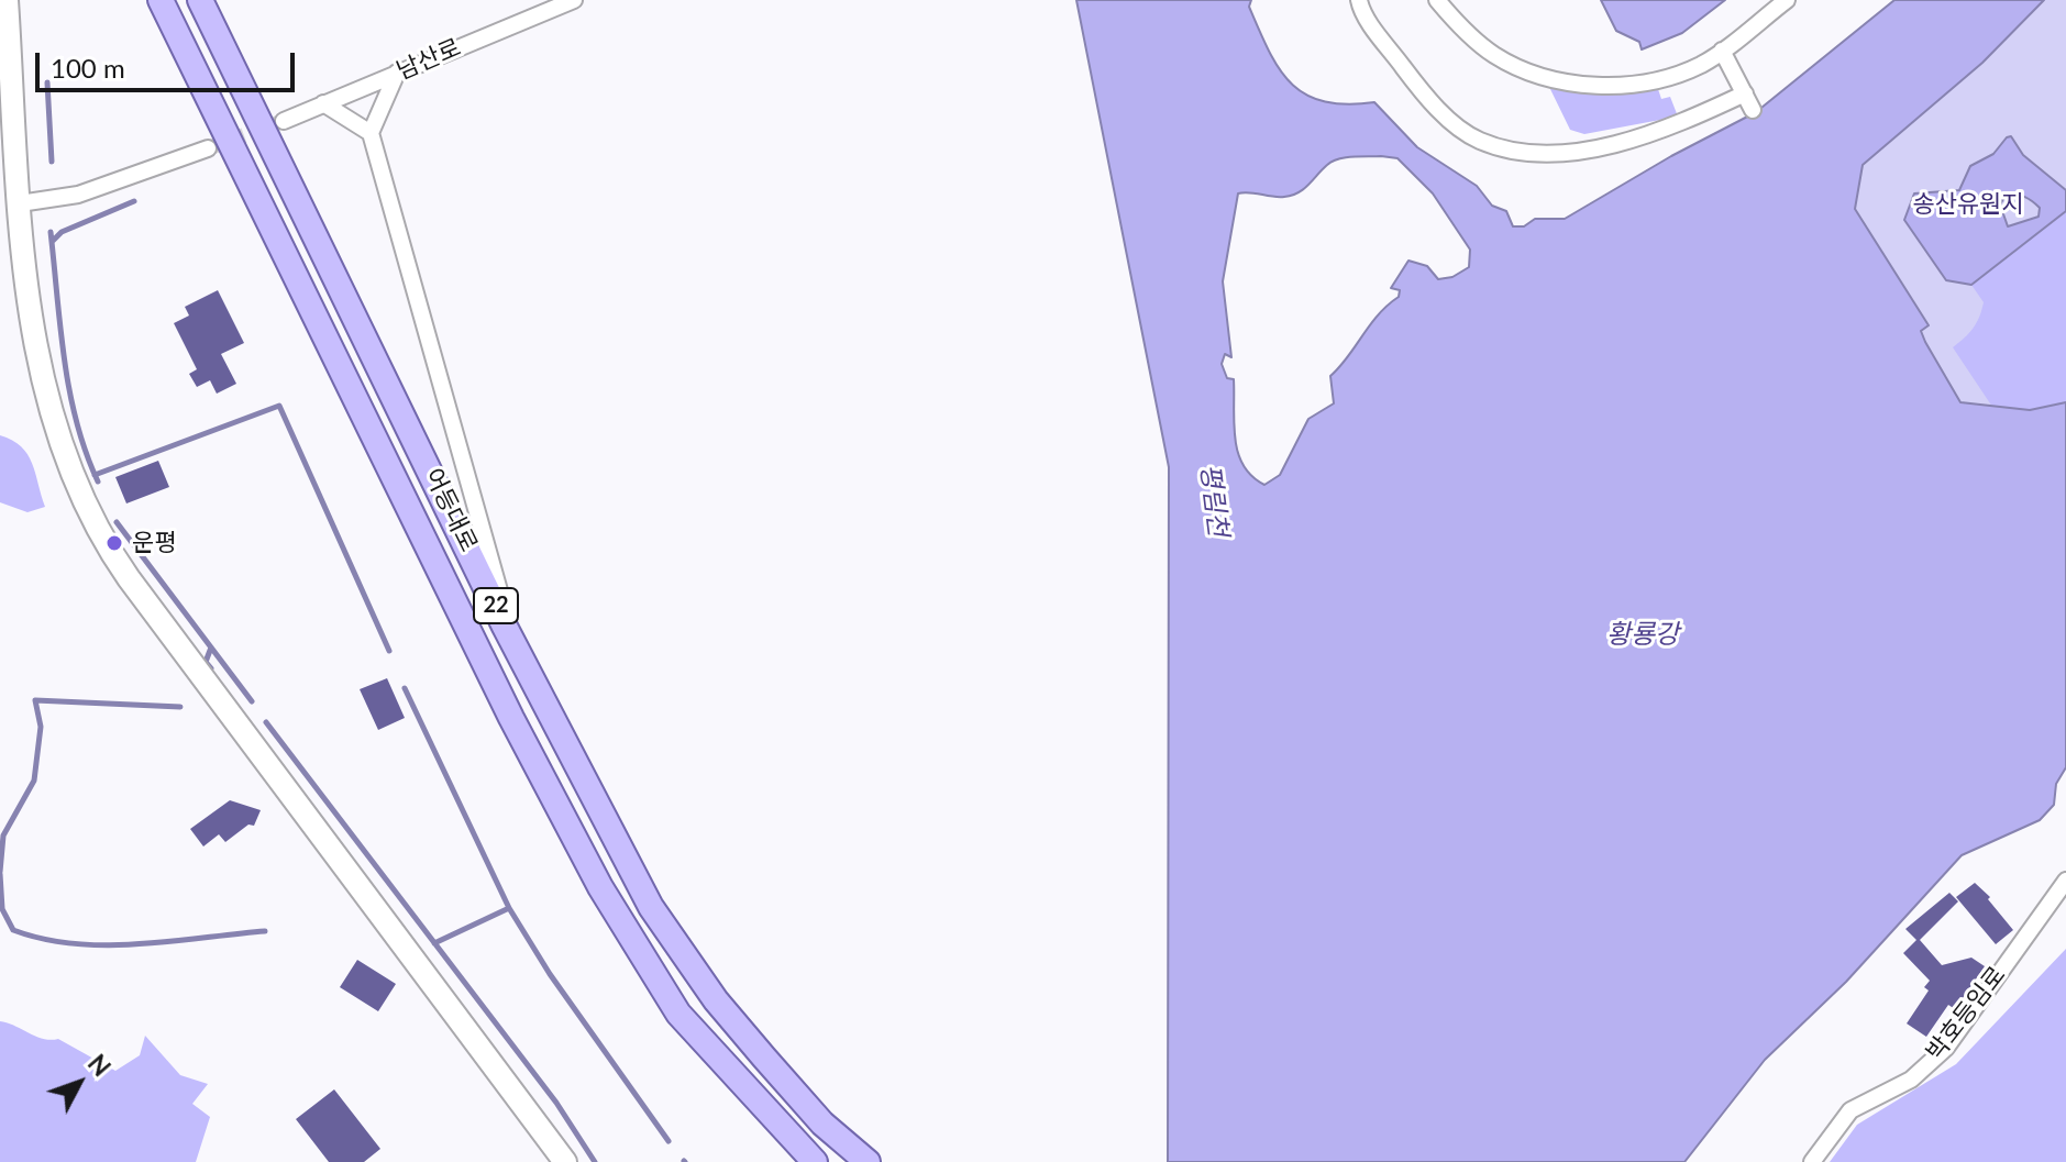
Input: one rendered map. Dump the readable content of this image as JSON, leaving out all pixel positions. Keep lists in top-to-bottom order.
{
  "streets": {
    "main road": ["어등대로", "22"],
    "street": ["남산로", "박호등임로"]
  },
  "water": ["평림천", "황룡강"],
  "parks": ["송산유원지"],
  "places": ["운평"],
  "scale_bar": "100 m",
  "north": "top right"
}
